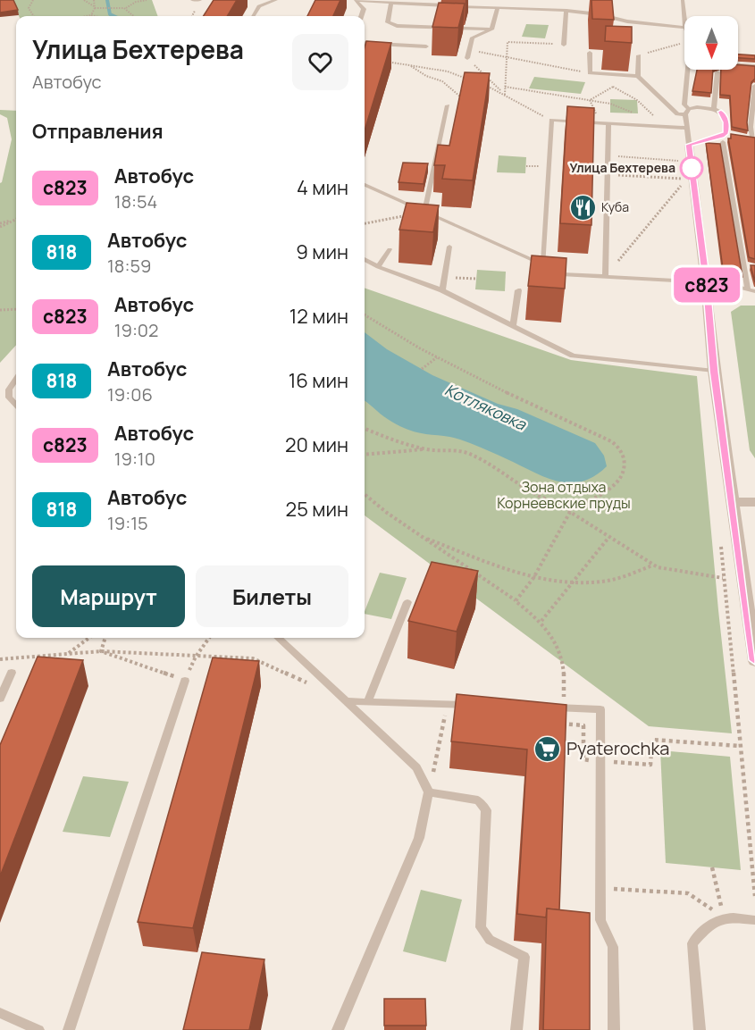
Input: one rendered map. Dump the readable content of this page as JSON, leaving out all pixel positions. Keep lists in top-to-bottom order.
{
  "water": ["Котляковка"],
  "parks": ["Зона отдыха Корнеевские пруды"],
  "places": {
    "other": ["Улица Бехтерева"],
    "restaurant": ["Куба"],
    "supermarket": ["Pyaterochka"]
  },
  "lines": ["bus line с823"],
  "north": "bottom",
  "page": {
    "on_map": "с823",
    "heading": [
      ["Улица Бехтерева", "Автобус"],
      "Отправления"
    ],
    "list": [
      {
        "mark": "с823",
        "name": "Автобус",
        "note": "18:54",
        "value": "4 мин"
      },
      {
        "mark": "818",
        "name": "Автобус",
        "note": "18:59",
        "value": "9 мин"
      },
      {
        "mark": "с823",
        "name": "Автобус",
        "note": "19:02",
        "value": "12 мин"
      },
      {
        "mark": "818",
        "name": "Автобус",
        "note": "19:06",
        "value": "16 мин"
      },
      {
        "mark": "с823",
        "name": "Автобус",
        "note": "19:10",
        "value": "20 мин"
      },
      {
        "mark": "818",
        "name": "Автобус",
        "note": "19:15",
        "value": "25 мин"
      }
    ],
    "buttons": ["Маршрут", "Билеты"]
  }
}
